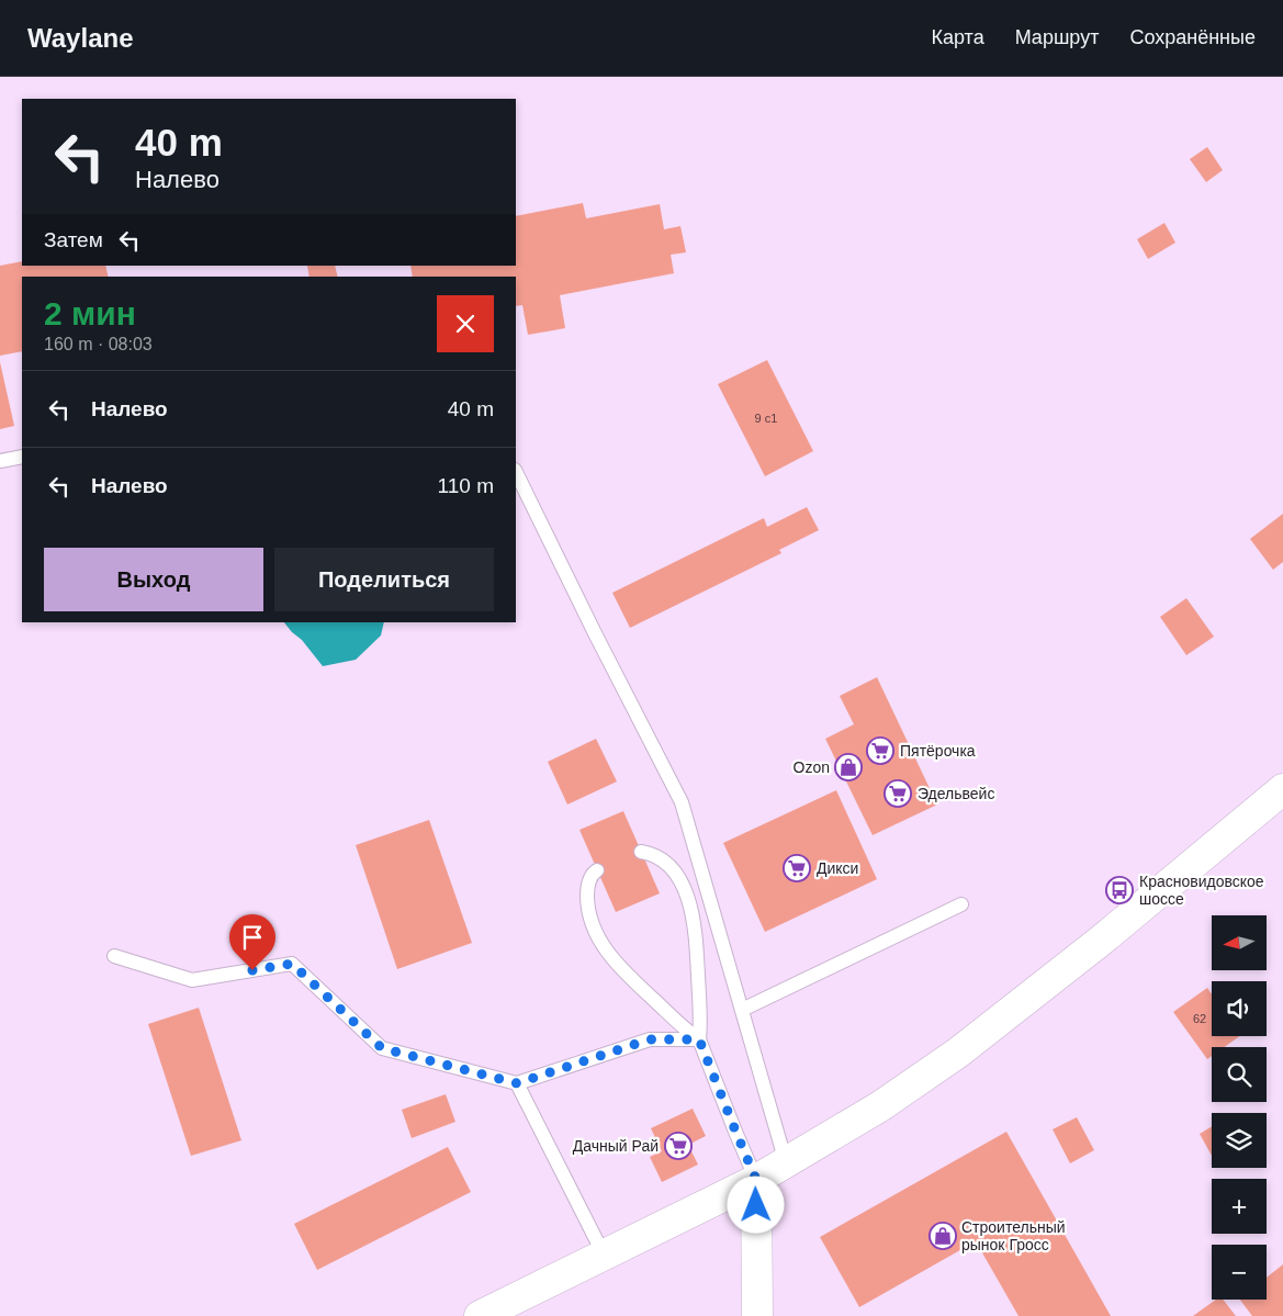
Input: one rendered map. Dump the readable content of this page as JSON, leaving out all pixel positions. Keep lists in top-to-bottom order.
{
  "places": {
    "supermarket": [
      "Пятёрочка",
      "Эдельвейс",
      "Дикси",
      "Дачный Рай"
    ],
    "shop": ["Ozon", "Строительный рынок Гросс"],
    "bus stop": ["Красновидовское шоссе"]
  },
  "house_numbers": ["9 с1", "62"],
  "north": "left",
  "page": {
    "header": "Waylane",
    "nav": ["Карта", "Маршрут", "Сохранённые"],
    "turn": ["40 m", "Налево"],
    "then": "Затем",
    "heading": ["2 мин", "160 m · 08:03"],
    "list": [
      {
        "name": "Налево",
        "value": "40 m"
      },
      {
        "name": "Налево",
        "value": "110 m"
      }
    ],
    "buttons": ["Выход", "Поделиться"],
    "map_buttons": ["+", "−"]
  }
}
